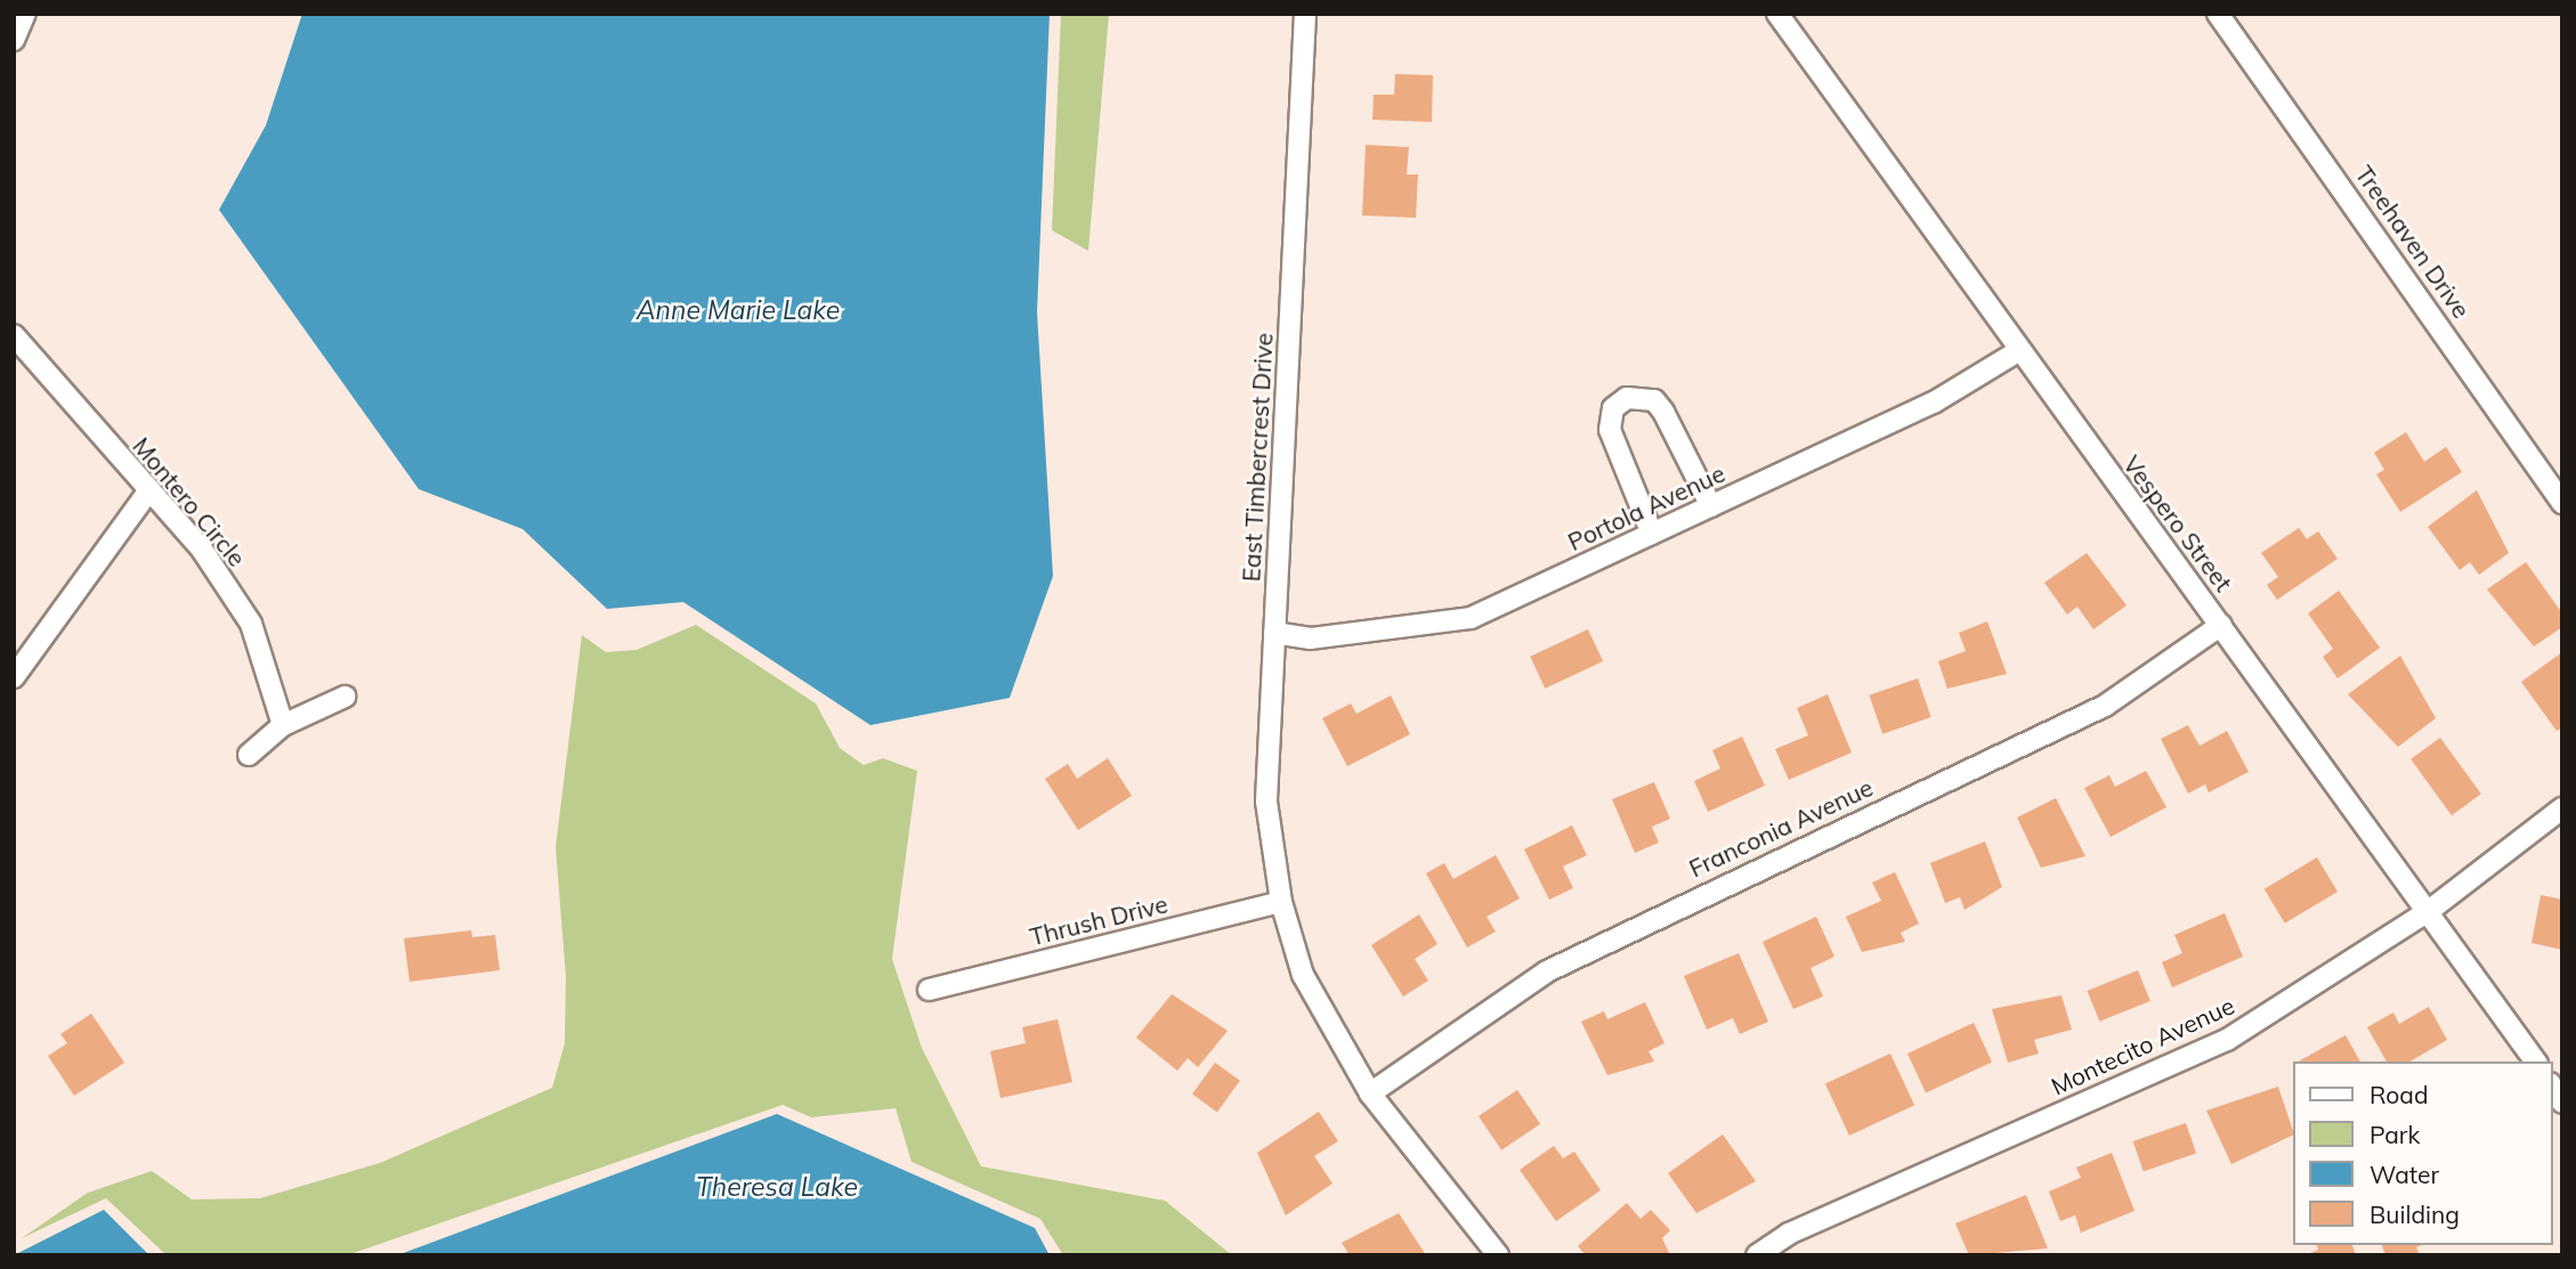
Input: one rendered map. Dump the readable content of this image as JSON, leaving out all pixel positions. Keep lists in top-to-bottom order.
{
  "streets": {
    "street": [
      "Treehaven Drive",
      "East Timbercrest Drive",
      "Montero Circle",
      "Portola Avenue",
      "Vespero Street",
      "Franconia Avenue",
      "Thrush Drive",
      "Montecito Avenue"
    ]
  },
  "crossings": [
    ["East Timbercrest Drive", "Portola Avenue"],
    ["East Timbercrest Drive", "Franconia Avenue"],
    ["East Timbercrest Drive", "Thrush Drive"],
    ["Portola Avenue", "Vespero Street"],
    ["Vespero Street", "Franconia Avenue"],
    ["Vespero Street", "Montecito Avenue"]
  ],
  "water": ["Anne Marie Lake", "Theresa Lake"],
  "legend": [
    "Road",
    "Park",
    "Water",
    "Building"
  ]
}
